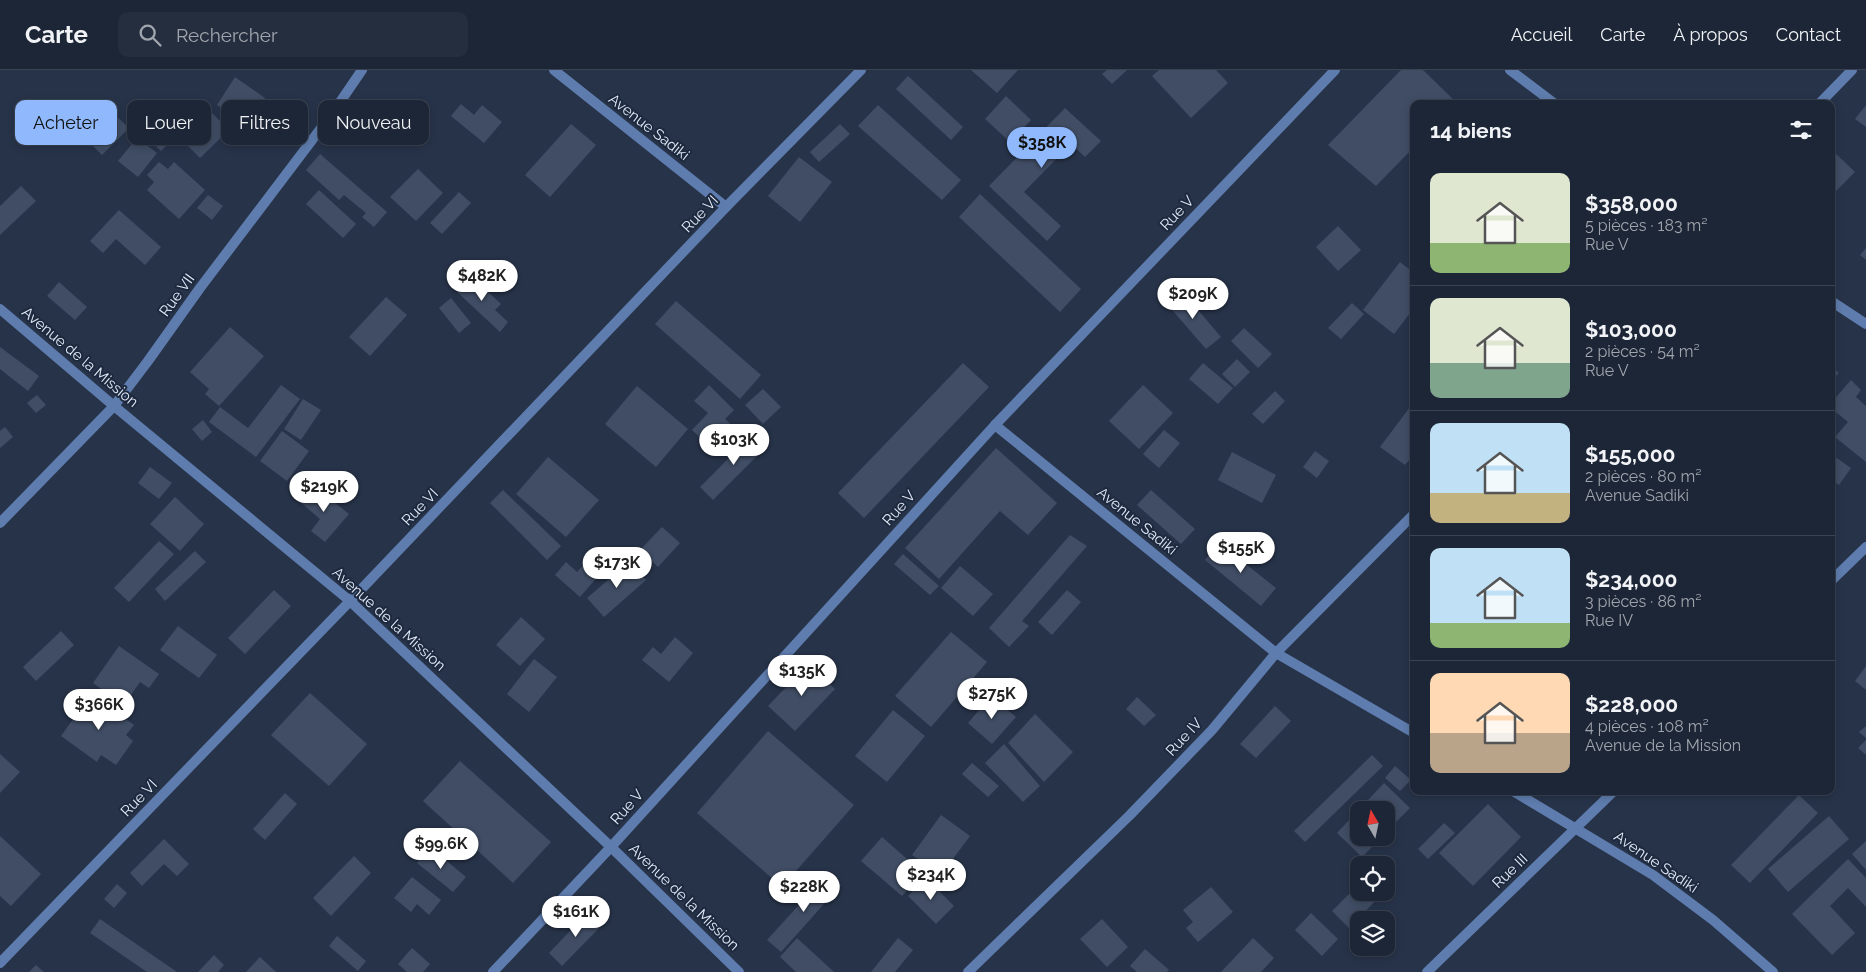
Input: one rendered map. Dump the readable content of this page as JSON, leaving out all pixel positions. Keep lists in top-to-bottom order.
{
  "streets": {
    "street": [
      "Avenue Sadiki",
      "Rue V",
      "Rue VI",
      "Rue VII",
      "Avenue de la Mission",
      "Rue IV",
      "Rue III"
    ]
  },
  "crossings": [
    ["Avenue Sadiki", "Rue V"],
    ["Avenue Sadiki", "Rue VI"],
    ["Avenue Sadiki", "Rue IV"],
    ["Avenue Sadiki", "Rue III"],
    ["Rue V", "Avenue de la Mission"],
    ["Rue VI", "Avenue de la Mission"],
    ["Rue VII", "Avenue de la Mission"]
  ],
  "north": "top",
  "page": {
    "header": "Carte",
    "search": "Rechercher",
    "nav": [
      "Accueil",
      "Carte",
      "À propos",
      "Contact"
    ],
    "chip": [
      "Acheter",
      "Louer",
      "Filtres",
      "Nouveau"
    ],
    "heading": "14 biens",
    "price": [
      "$358K",
      "$482K",
      "$209K",
      "$103K",
      "$219K",
      "$155K",
      "$173K",
      "$135K",
      "$275K",
      "$366K",
      "$99.6K",
      "$234K",
      "$228K",
      "$161K"
    ],
    "list": [
      {
        "name": "$358,000",
        "note": "5 pièces · 183 m² · Rue V"
      },
      {
        "name": "$103,000",
        "note": "2 pièces · 54 m² · Rue V"
      },
      {
        "name": "$155,000",
        "note": "2 pièces · 80 m² · Avenue Sadiki"
      },
      {
        "name": "$234,000",
        "note": "3 pièces · 86 m² · Rue IV"
      },
      {
        "name": "$228,000",
        "note": "4 pièces · 108 m² · Avenue de la Mission"
      }
    ]
  }
}
